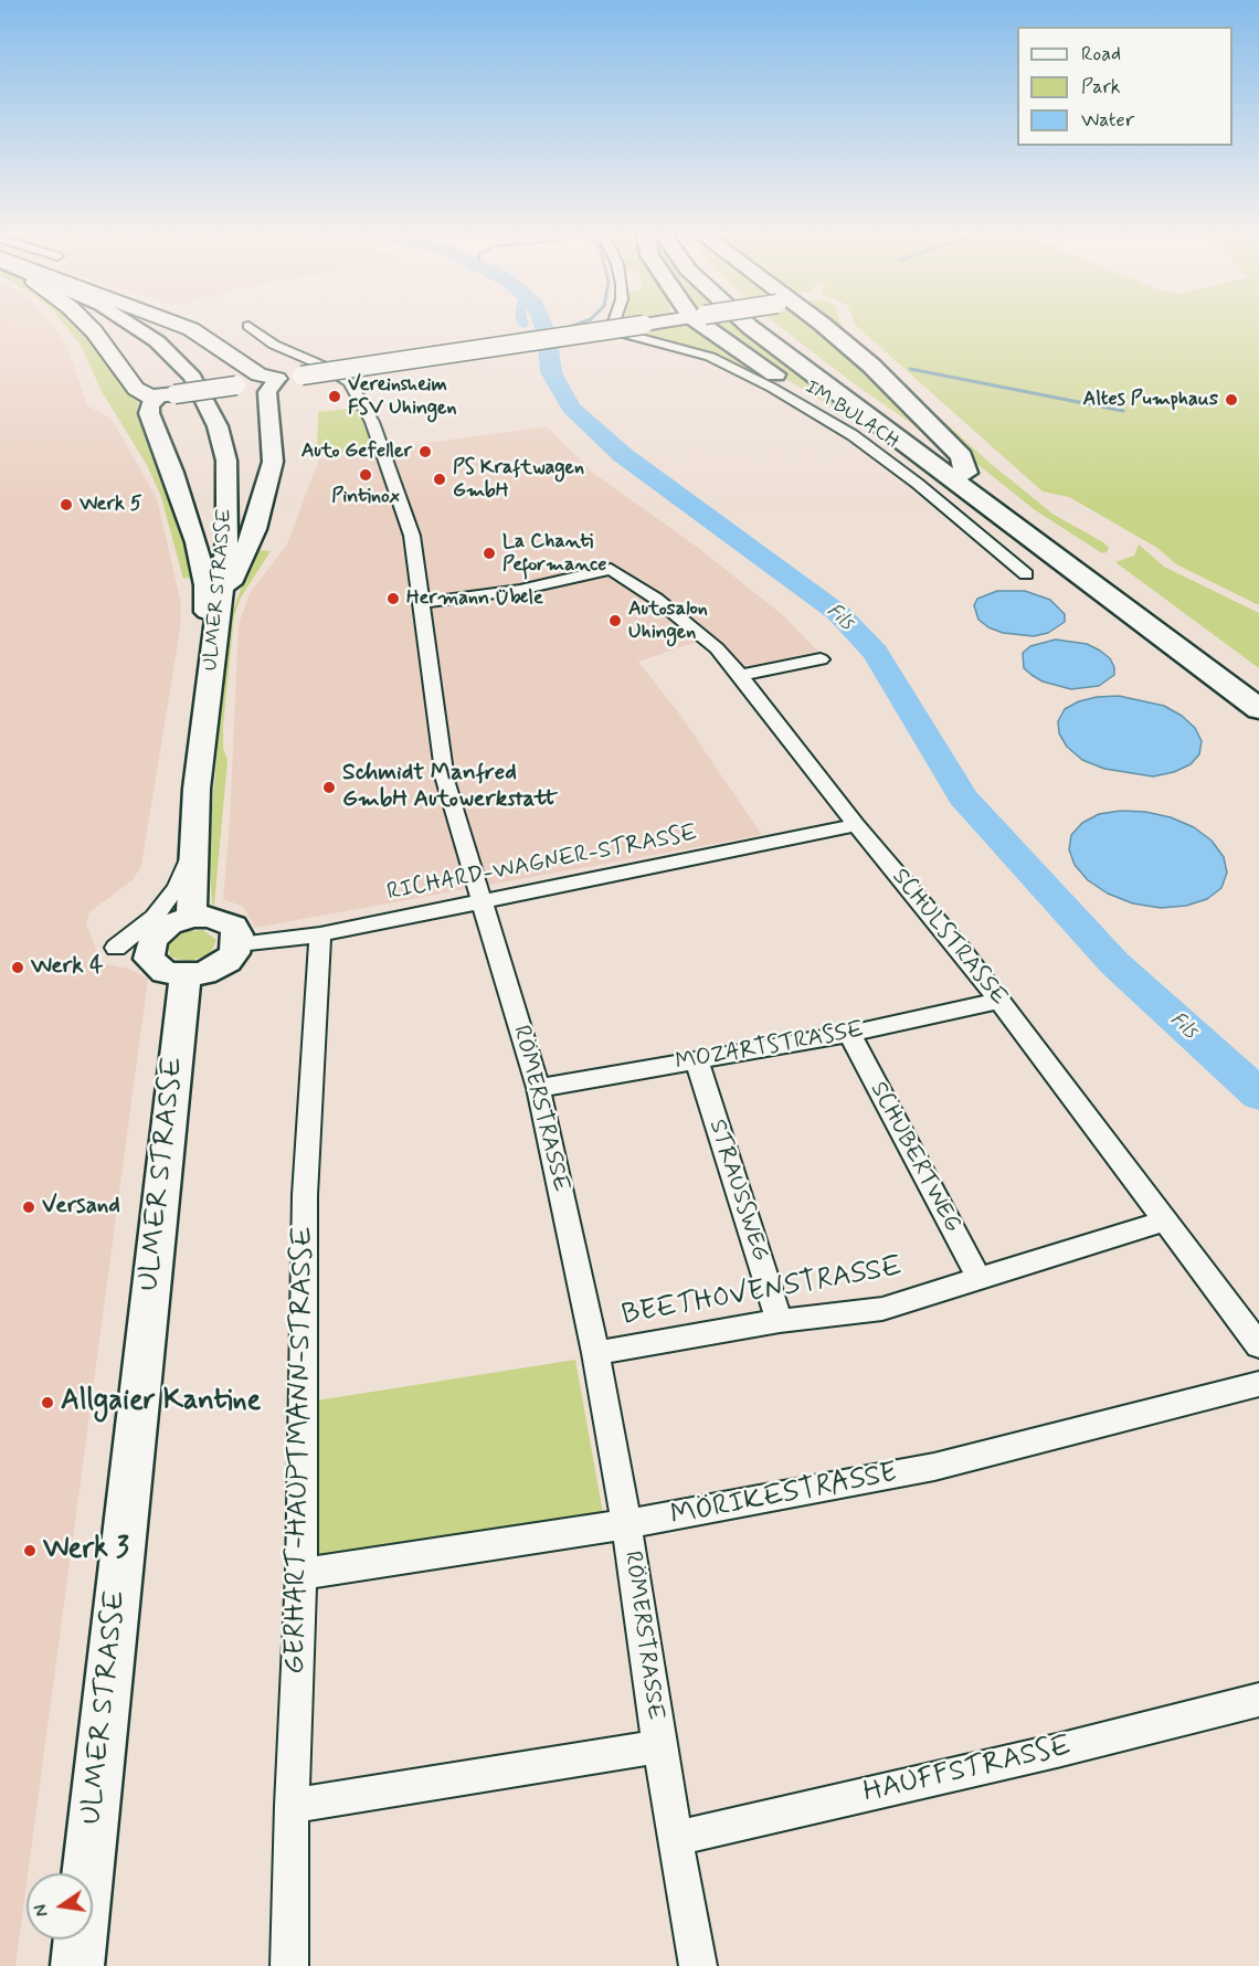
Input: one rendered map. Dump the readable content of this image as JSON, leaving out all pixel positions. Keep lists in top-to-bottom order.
{
  "streets": {
    "main road": ["ULMER STRASSE"],
    "street": [
      "IM BULACH",
      "RICHARD-WAGNER-STRASSE",
      "SCHULSTRASSE",
      "MOZARTSTRASSE",
      "RÖMERSTRASSE",
      "SCHUBERTWEG",
      "STRAUSSWEG",
      "BEETHOVENSTRASSE",
      "GERHART-HAUPTMANN-STRASSE",
      "MÖRIKESTRASSE",
      "HAUFFSTRASSE"
    ]
  },
  "crossings": [
    ["ULMER STRASSE", "RICHARD-WAGNER-STRASSE"],
    ["RICHARD-WAGNER-STRASSE", "SCHULSTRASSE"],
    ["RICHARD-WAGNER-STRASSE", "RÖMERSTRASSE"],
    ["RICHARD-WAGNER-STRASSE", "GERHART-HAUPTMANN-STRASSE"],
    ["SCHULSTRASSE", "MOZARTSTRASSE"],
    ["SCHULSTRASSE", "RÖMERSTRASSE"],
    ["SCHULSTRASSE", "BEETHOVENSTRASSE"],
    ["MOZARTSTRASSE", "RÖMERSTRASSE"],
    ["MOZARTSTRASSE", "SCHUBERTWEG"],
    ["MOZARTSTRASSE", "STRAUSSWEG"],
    ["RÖMERSTRASSE", "BEETHOVENSTRASSE"],
    ["RÖMERSTRASSE", "MÖRIKESTRASSE"],
    ["RÖMERSTRASSE", "HAUFFSTRASSE"],
    ["SCHUBERTWEG", "BEETHOVENSTRASSE"],
    ["STRAUSSWEG", "BEETHOVENSTRASSE"],
    ["GERHART-HAUPTMANN-STRASSE", "MÖRIKESTRASSE"]
  ],
  "water": ["Fils"],
  "places": [
    "Vereinsheim FSV Uhingen",
    "Altes Pumphaus",
    "Auto Gefeller",
    "Pintinox",
    "PS Kraftwagen GmbH",
    "Werk 5",
    "La Chanti Peformance",
    "Hermann Übele",
    "Autosalon Uhingen",
    "Schmidt Manfred GmbH Autowerkstatt",
    "Werk 4",
    "Versand",
    "Allgaier Kantine",
    "Werk 3"
  ],
  "legend": ["Road", "Park", "Water"],
  "north": "left"
}
